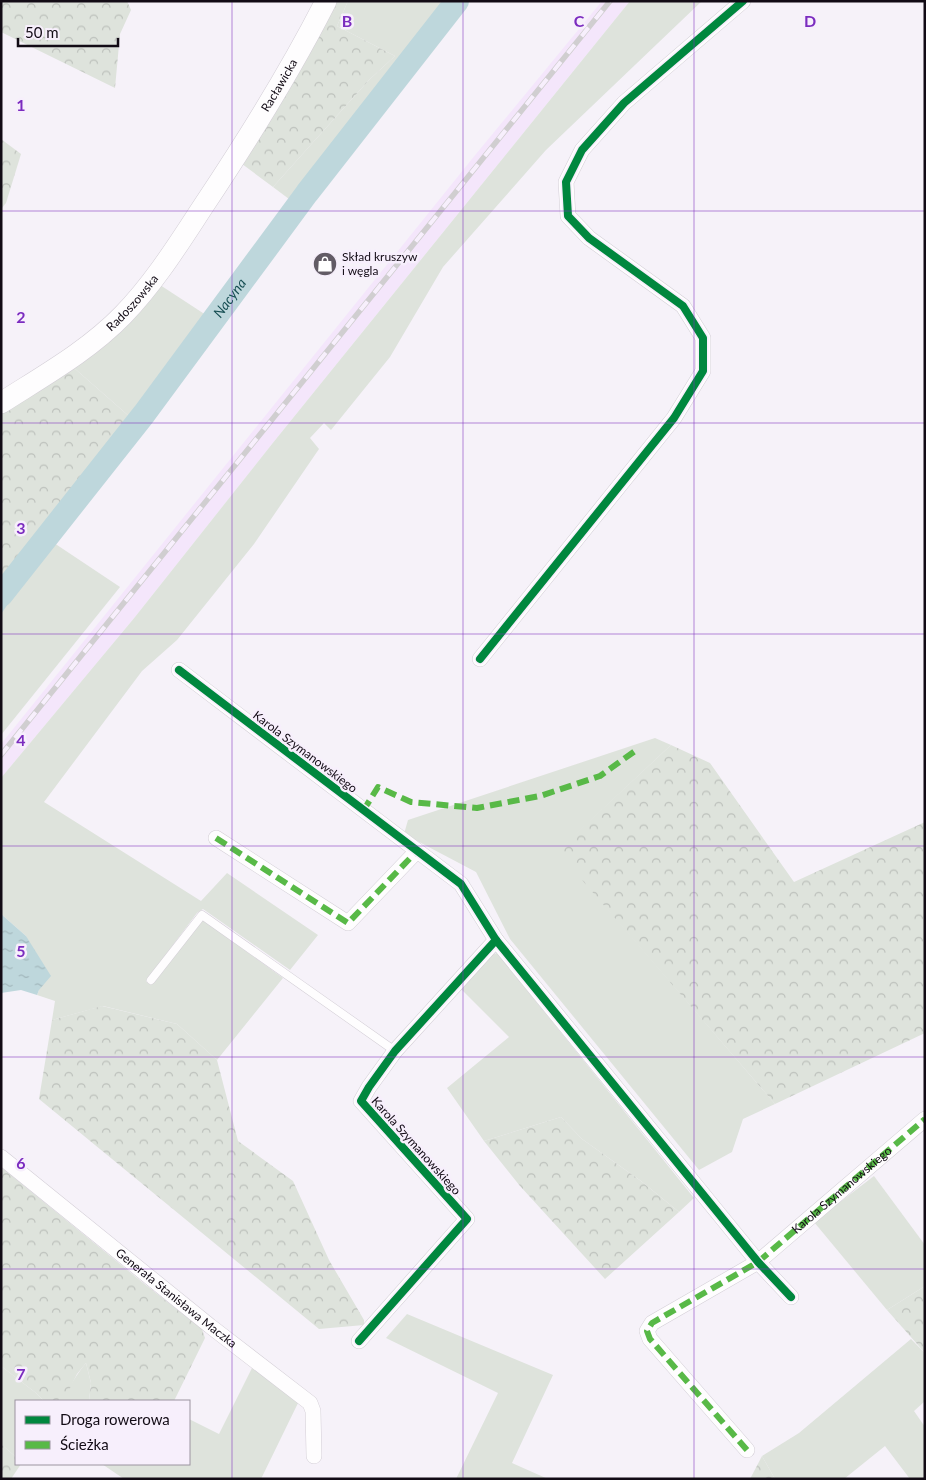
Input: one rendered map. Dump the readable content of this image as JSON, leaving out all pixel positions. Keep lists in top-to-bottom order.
{
  "streets": {
    "street": [
      "Racławicka",
      "Radoszowska",
      "Karola Szymanowskiego",
      "Generała Stanisława Maczka"
    ]
  },
  "crossings": [
    ["Racławicka", "Radoszowska"]
  ],
  "water": ["Nacyna"],
  "places": {
    "shop": ["Skład kruszyw i węgla"]
  },
  "legend": ["Droga rowerowa", "Ścieżka"],
  "scale_bar": "50 m",
  "grid": {
    "columns": ["B", "C", "D"],
    "rows": [
      "1",
      "2",
      "3",
      "4",
      "5",
      "6",
      "7"
    ]
  }
}
